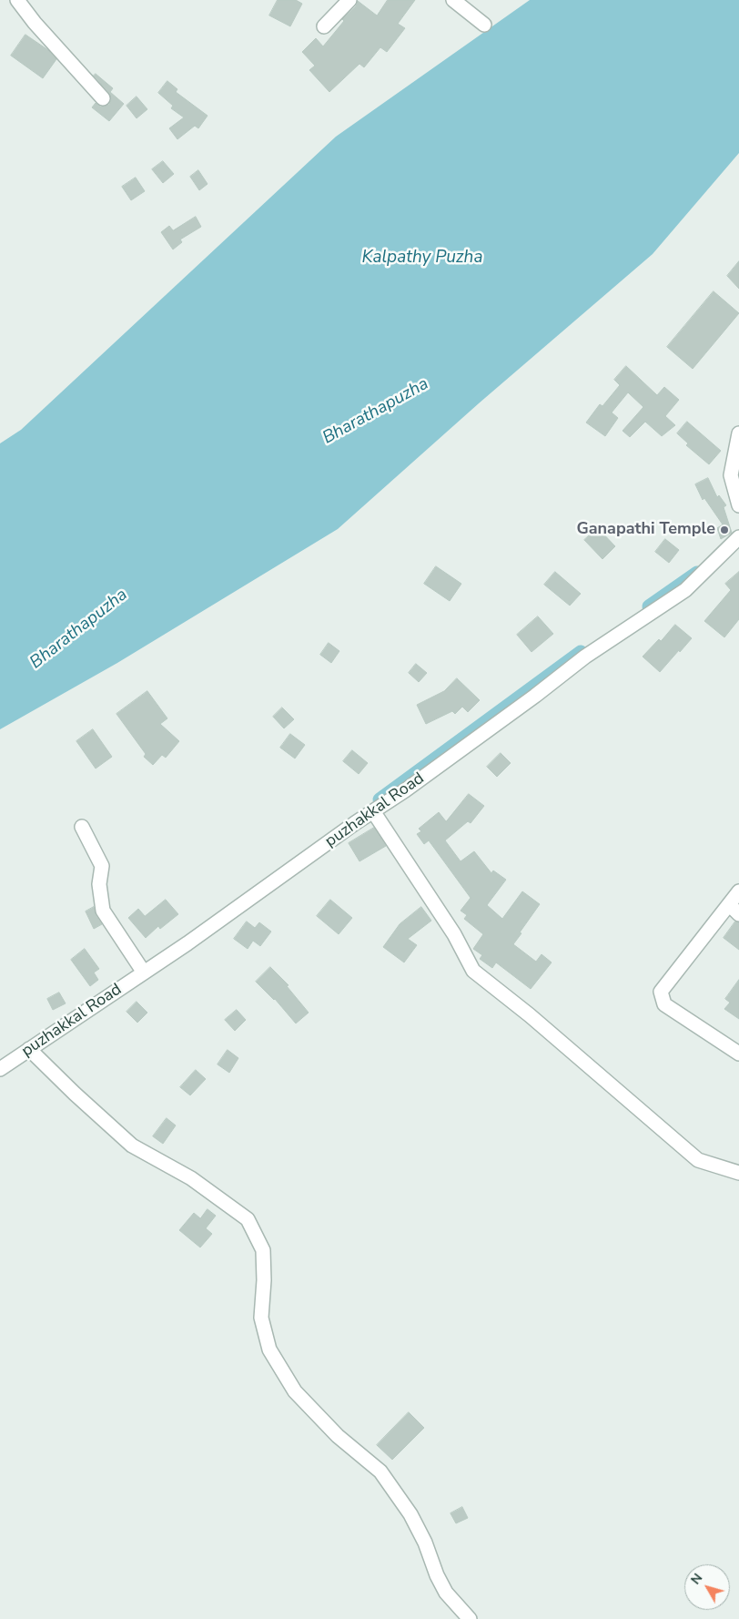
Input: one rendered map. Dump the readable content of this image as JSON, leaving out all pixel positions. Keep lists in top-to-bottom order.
{
  "streets": {
    "street": ["puzhakkal Road"]
  },
  "water": ["Kalpathy Puzha", "Bharathapuzha"],
  "places": ["Ganapathi Temple"],
  "north": "top left"
}
